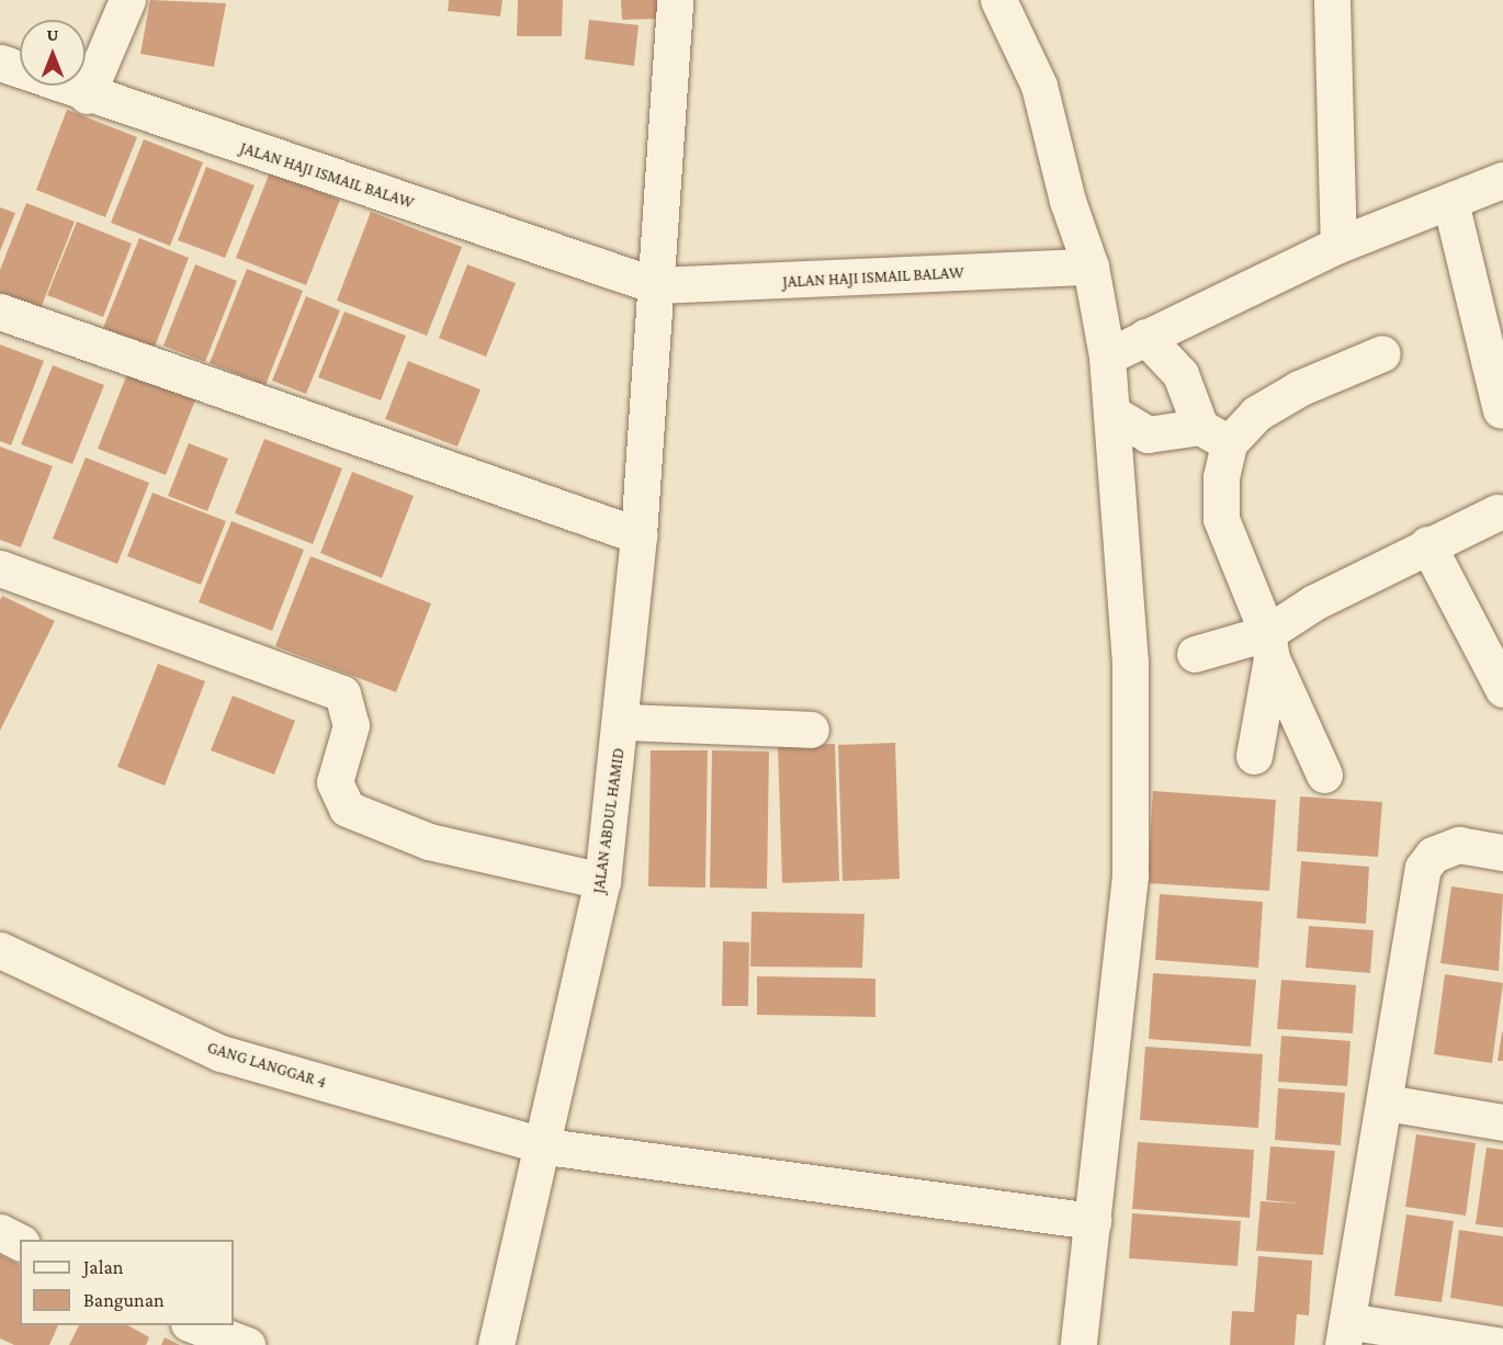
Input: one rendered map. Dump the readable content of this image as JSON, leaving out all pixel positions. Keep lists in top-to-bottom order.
{
  "streets": {
    "street": ["JALAN HAJI ISMAIL BALAW", "JALAN ABDUL HAMID", "GANG LANGGAR 4"]
  },
  "crossings": [
    ["JALAN HAJI ISMAIL BALAW", "JALAN ABDUL HAMID"],
    ["JALAN ABDUL HAMID", "GANG LANGGAR 4"]
  ],
  "legend": ["Jalan", "Bangunan"],
  "north": "top"
}
